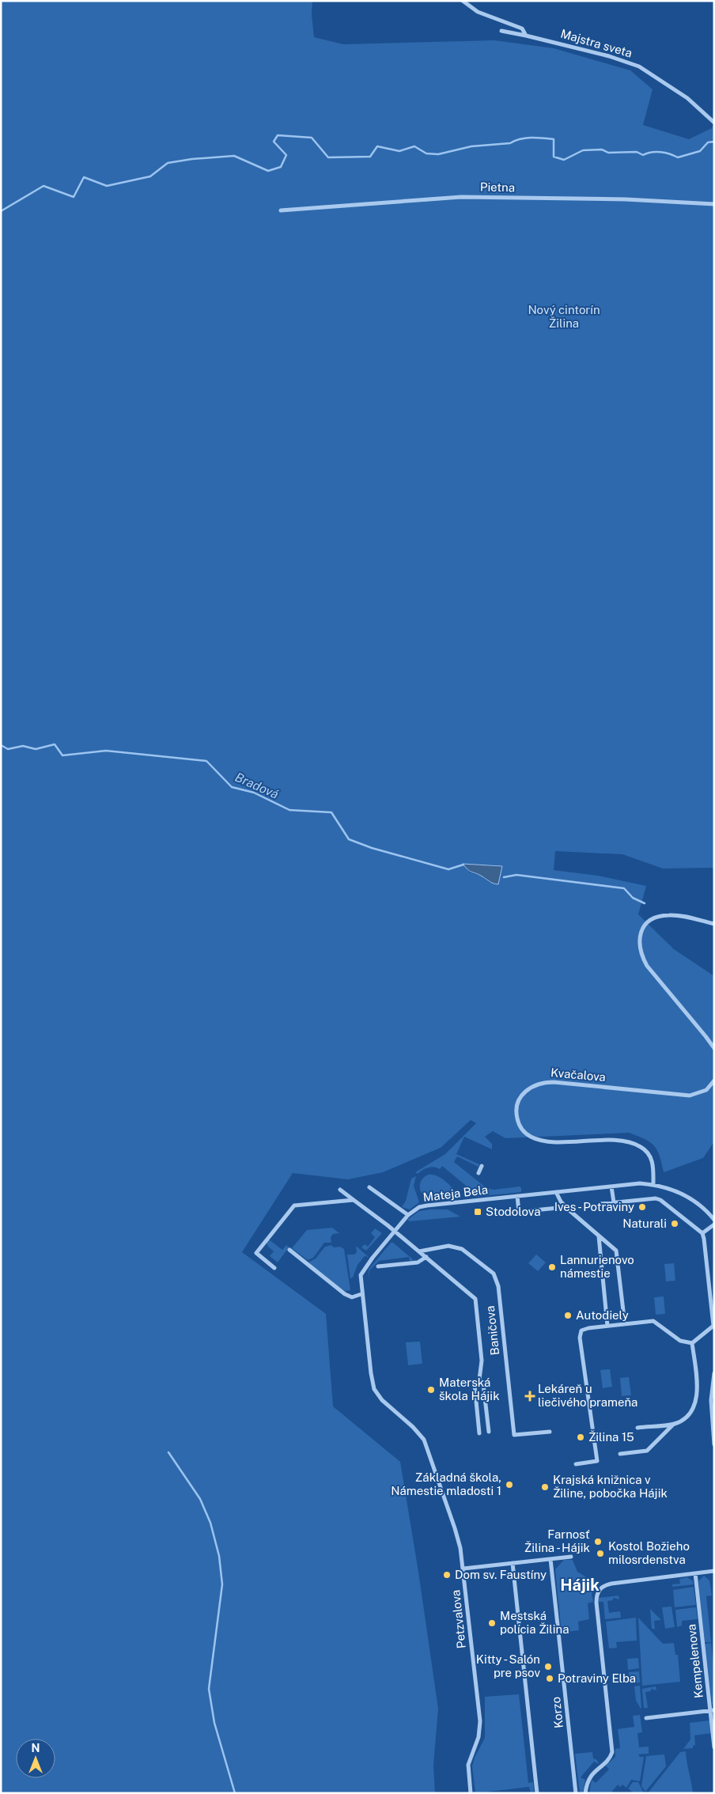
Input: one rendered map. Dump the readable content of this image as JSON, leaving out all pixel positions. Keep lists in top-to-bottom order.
{
  "streets": {
    "street": [
      "Majstra sveta",
      "Pietna",
      "Kvačalova",
      "Mateja Bela",
      "Baničova",
      "Petzvalova",
      "Kempelenova",
      "Korzo"
    ]
  },
  "crossings": [
    ["Kvačalova", "Mateja Bela"],
    ["Mateja Bela", "Baničova"],
    ["Mateja Bela", "Petzvalova"]
  ],
  "districts": ["Hájik"],
  "water": ["Bradová"],
  "parks": ["Nový cintorín Žilina"],
  "places": {
    "other": [
      "Ives - Potraviny",
      "Naturali",
      "Lannurienovo námestie",
      "Autodiely",
      "Materská škola Hájik",
      "Žilina 15",
      "Základná škola, Námestie mladosti 1",
      "Krajská knižnica v Žiline, pobočka Hájik",
      "Farnosť Žilina - Hájik",
      "Kostol Božieho milosrdenstva",
      "Dom sv. Faustíny",
      "Mestská polícia Žilina",
      "Kitty - Salón pre psov",
      "Potraviny Elba"
    ],
    "transit": ["Stodolova"],
    "health": ["Lekáreň u liečivého prameňa"]
  },
  "north": "top"
}
